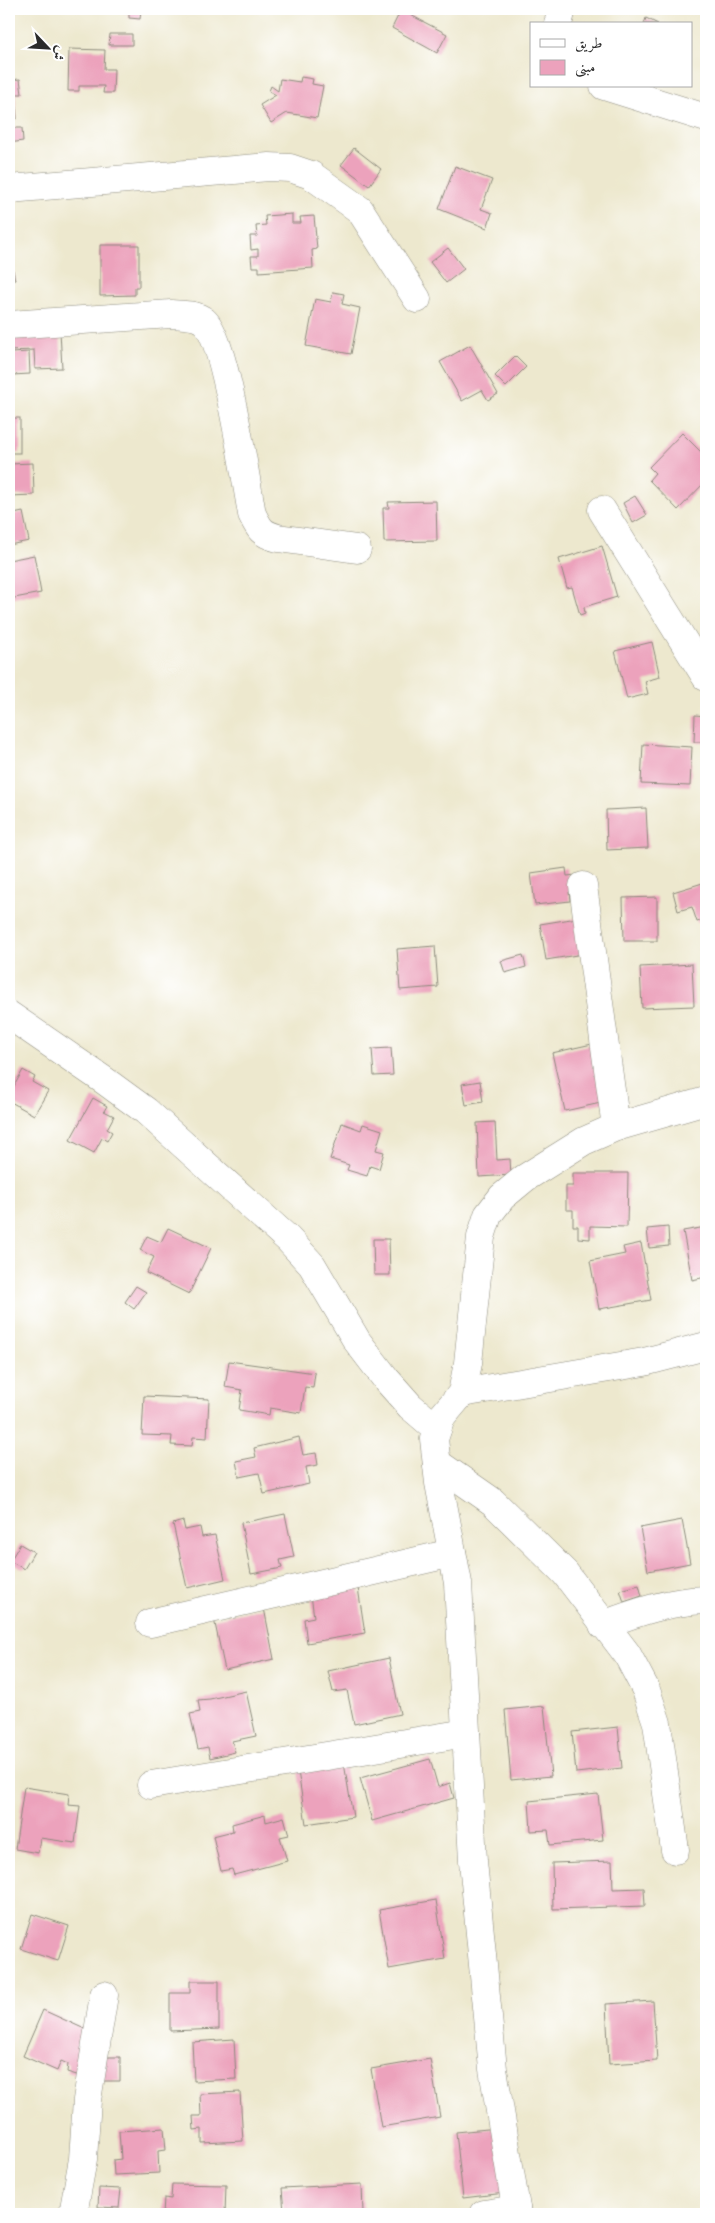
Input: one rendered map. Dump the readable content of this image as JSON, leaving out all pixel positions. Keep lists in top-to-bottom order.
{
  "legend": ["طريق", "مبنى"],
  "north": "bottom right"
}
